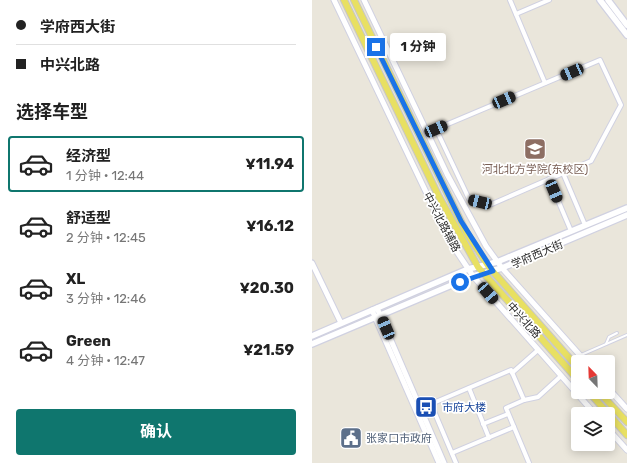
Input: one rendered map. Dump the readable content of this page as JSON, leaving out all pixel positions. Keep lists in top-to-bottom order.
{
  "streets": {
    "main road": ["学府西大街", "中兴北路"],
    "street": ["中兴北路辅路"]
  },
  "crossings": [
    ["中兴北路辅路", "学府西大街"],
    ["学府西大街", "中兴北路"]
  ],
  "places": {
    "school or university": ["河北北方学院(东校区)"],
    "bus stop": ["市府大楼"],
    "public building": ["张家口市政府"]
  },
  "north": "top left",
  "page": {
    "banner": ["学府西大街", "中兴北路"],
    "bubble": "1 分钟",
    "heading": "选择车型",
    "list": [
      {
        "name": "经济型",
        "note": "1 分钟 · 12:44",
        "value": "¥11.94"
      },
      {
        "name": "舒适型",
        "note": "2 分钟 · 12:45",
        "value": "¥16.12"
      },
      {
        "name": "XL",
        "note": "3 分钟 · 12:46",
        "value": "¥20.30"
      },
      {
        "name": "Green",
        "note": "4 分钟 · 12:47",
        "value": "¥21.59"
      }
    ],
    "buttons": "确认"
  }
}
